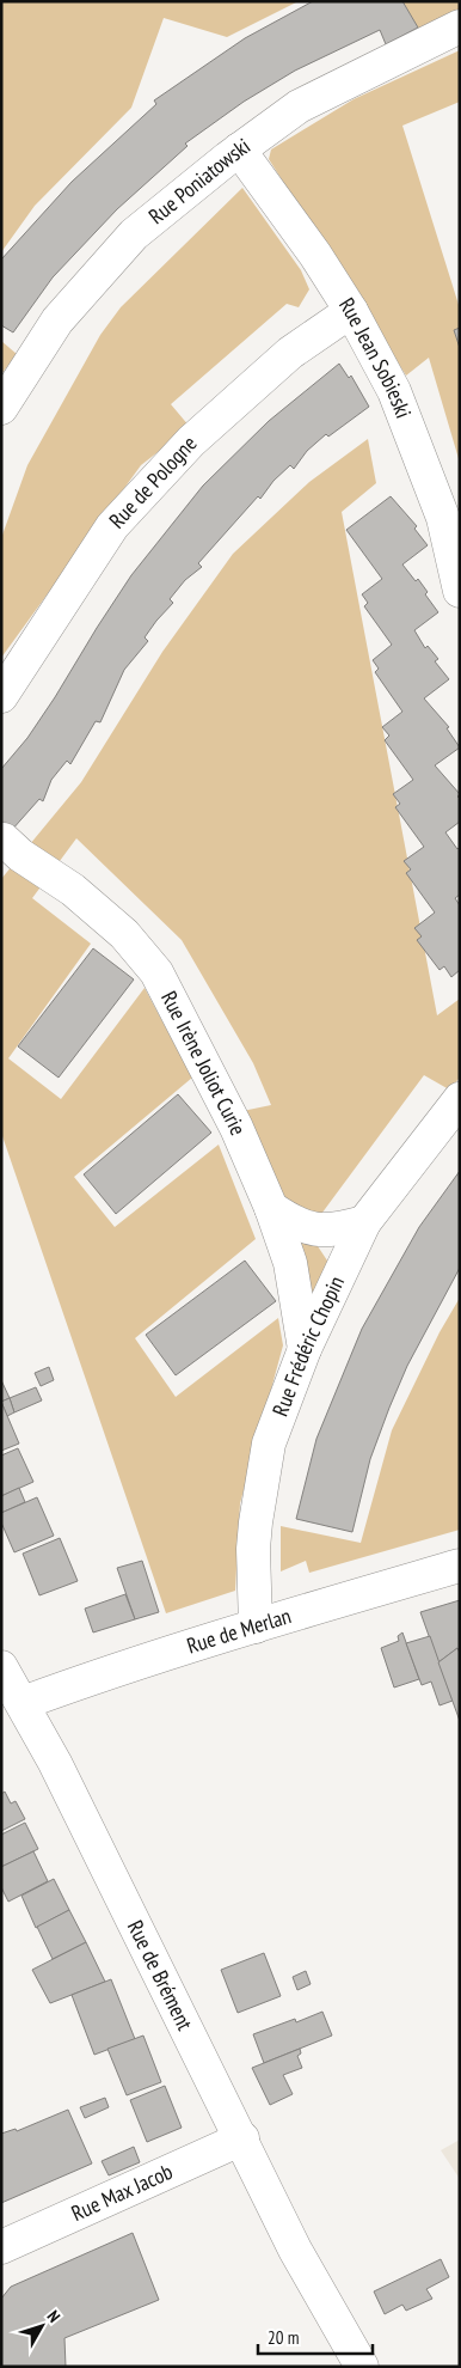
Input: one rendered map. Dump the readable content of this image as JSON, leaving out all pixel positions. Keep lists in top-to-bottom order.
{
  "streets": {
    "street": [
      "Rue Poniatowski",
      "Rue Jean Sobieski",
      "Rue de Pologne",
      "Rue Irène Joliot Curie",
      "Rue Frédéric Chopin",
      "Rue de Merlan",
      "Rue de Brément",
      "Rue Max Jacob"
    ]
  },
  "crossings": [
    ["Rue Poniatowski", "Rue Jean Sobieski"],
    ["Rue Jean Sobieski", "Rue de Pologne"],
    ["Rue Irène Joliot Curie", "Rue Frédéric Chopin"],
    ["Rue Frédéric Chopin", "Rue de Merlan"],
    ["Rue de Merlan", "Rue de Brément"],
    ["Rue de Brément", "Rue Max Jacob"]
  ],
  "scale_bar": "20 m",
  "north": "top right"
}
